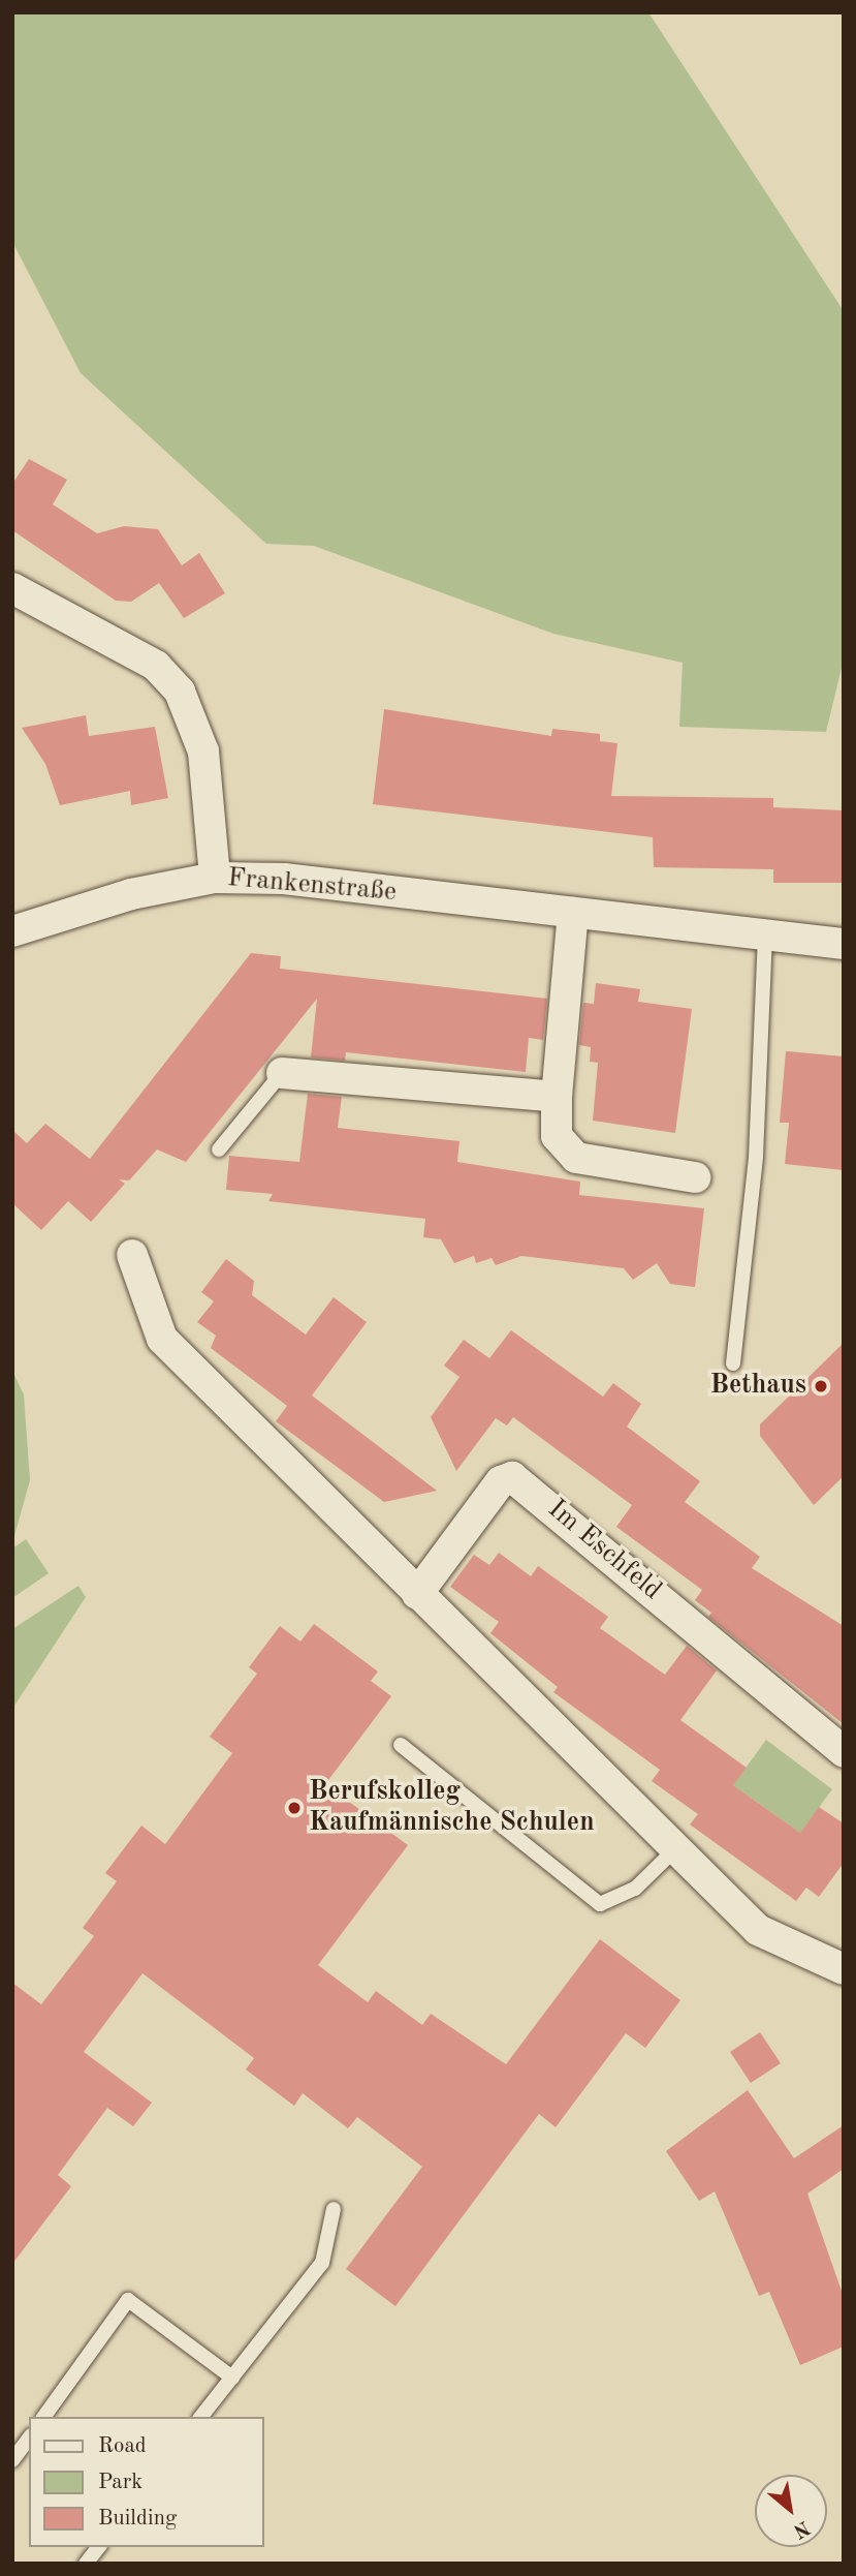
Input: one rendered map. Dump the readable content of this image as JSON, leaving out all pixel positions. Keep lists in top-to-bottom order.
{
  "streets": {
    "street": ["Frankenstraße", "Im Eschfeld"]
  },
  "places": ["Bethaus", "Berufskolleg Kaufmännische Schulen"],
  "legend": ["Road", "Park", "Building"],
  "north": "bottom right"
}
